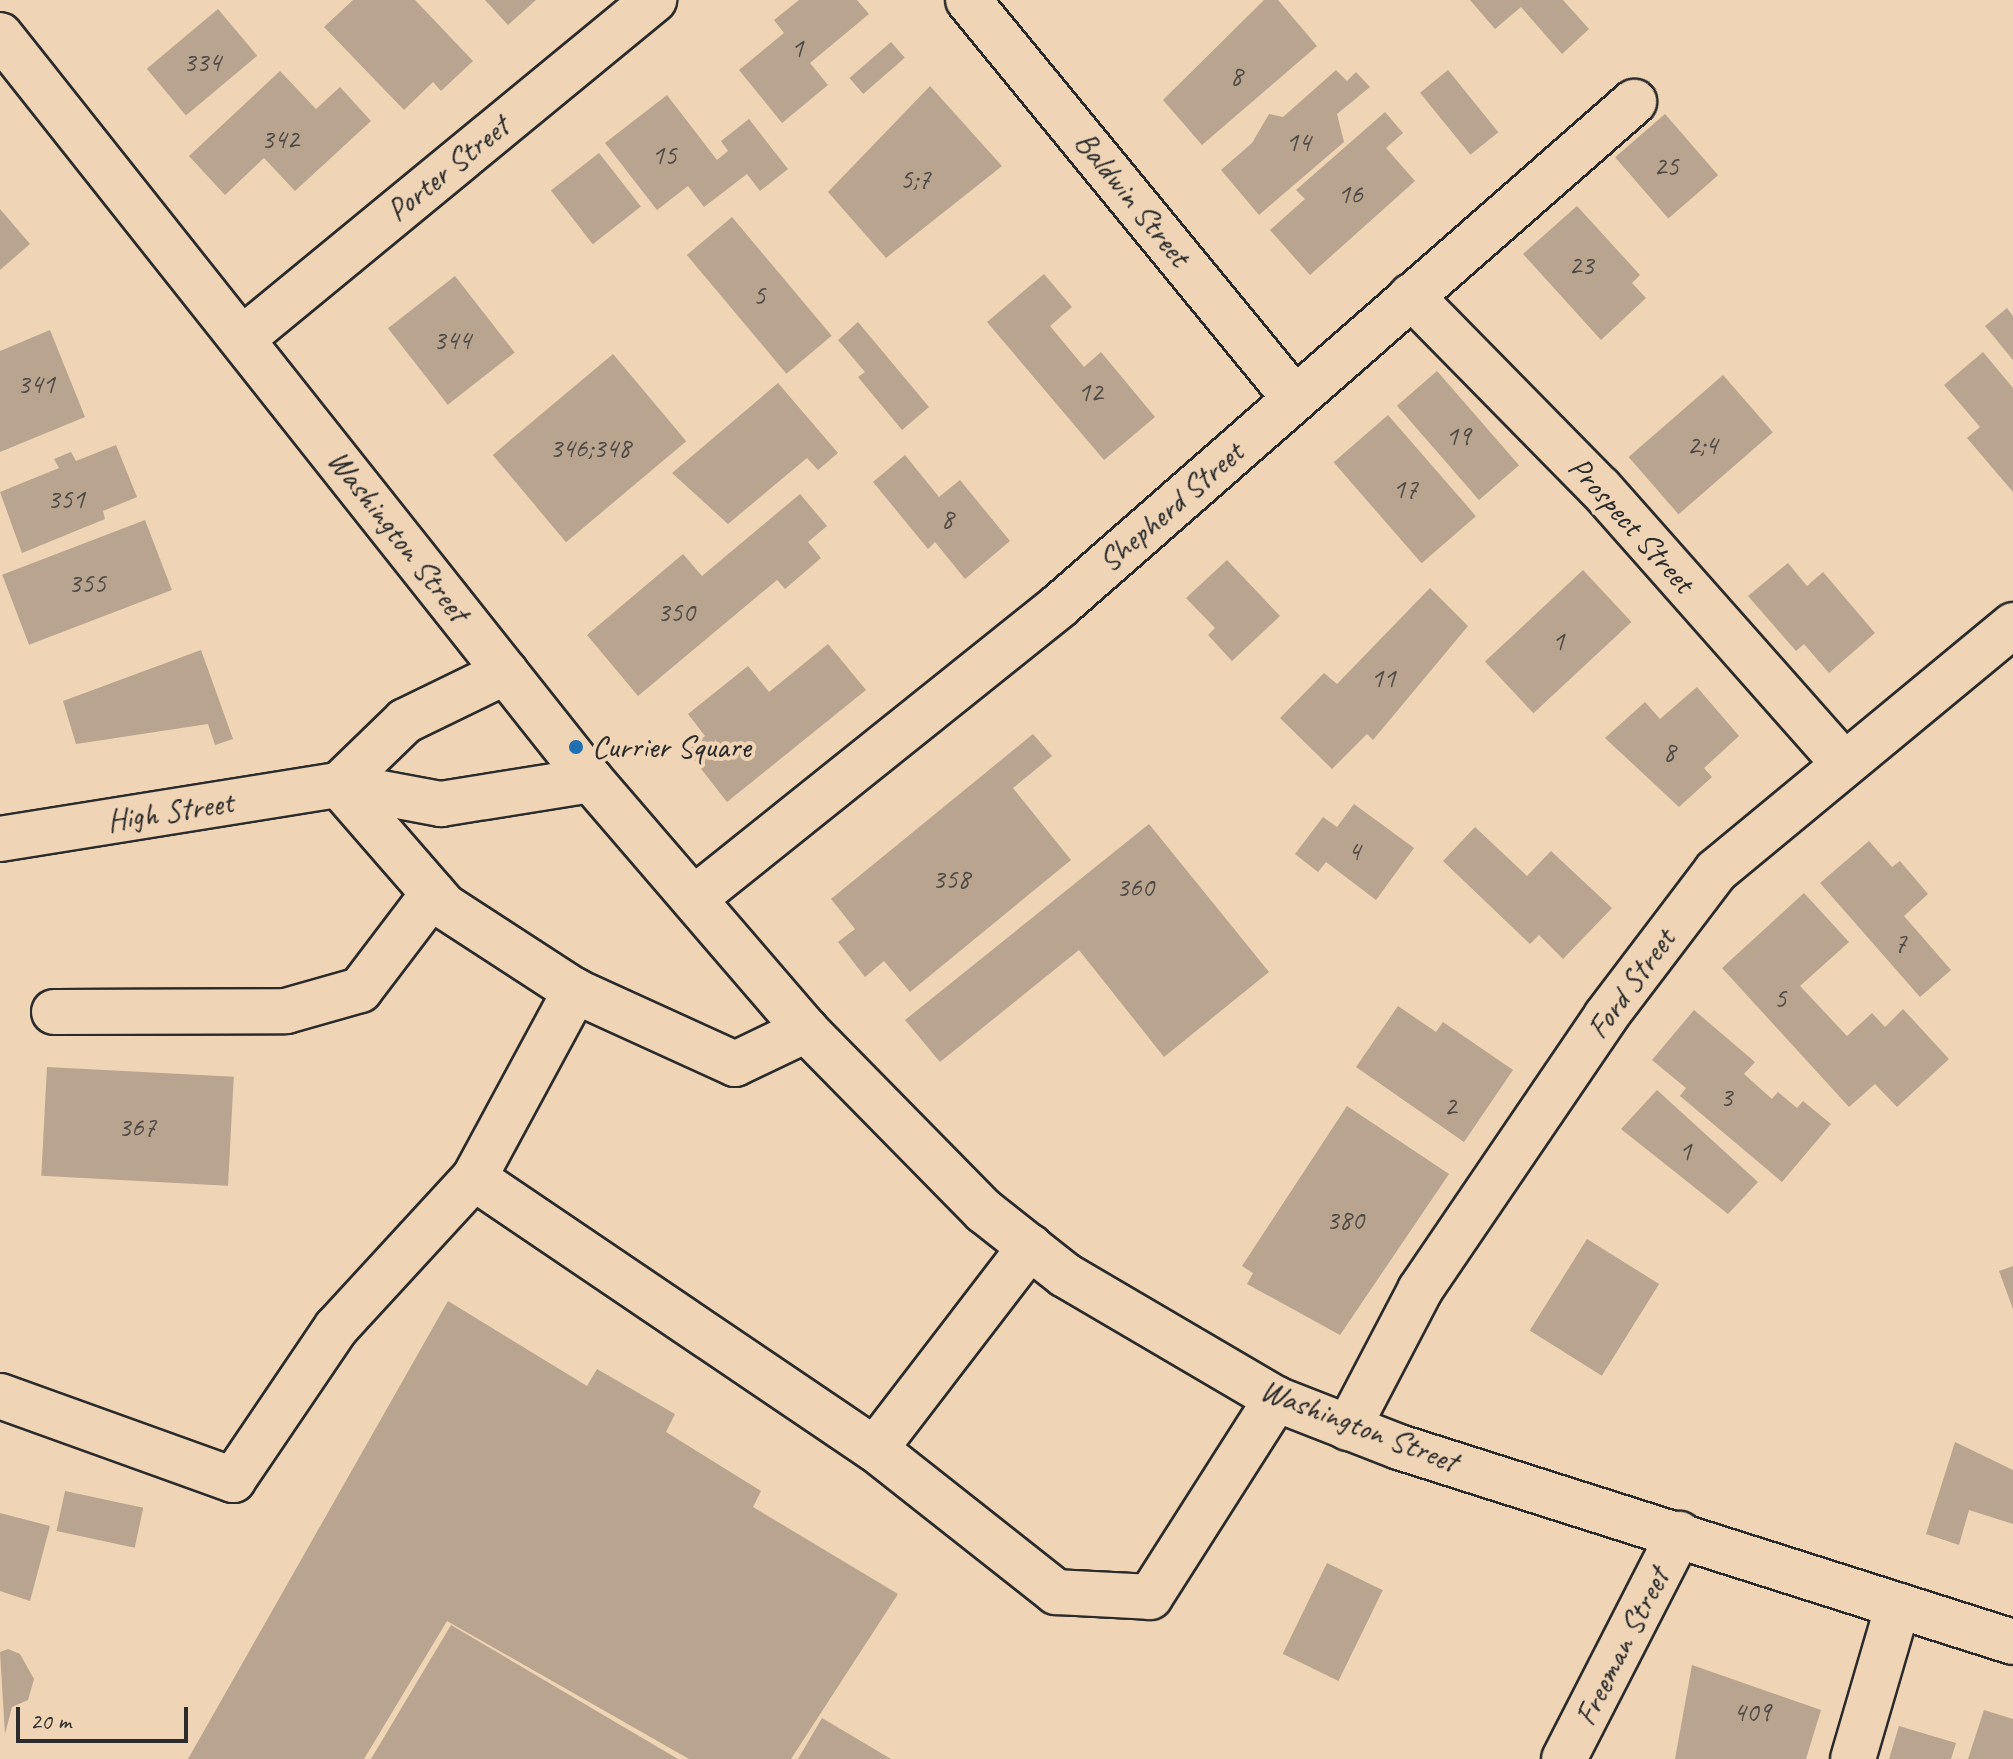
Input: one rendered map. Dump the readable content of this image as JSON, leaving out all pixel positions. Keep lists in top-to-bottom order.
{
  "streets": {
    "street": [
      "Porter Street",
      "Baldwin Street",
      "Shepherd Street",
      "Prospect Street",
      "Washington Street",
      "High Street",
      "Ford Street",
      "Freeman Street"
    ]
  },
  "crossings": [
    ["Porter Street", "Washington Street"],
    ["Baldwin Street", "Shepherd Street"],
    ["Shepherd Street", "Prospect Street"],
    ["Shepherd Street", "Washington Street"],
    ["Prospect Street", "Ford Street"],
    ["Washington Street", "High Street"],
    ["Washington Street", "Ford Street"],
    ["Washington Street", "Freeman Street"]
  ],
  "places": ["Currier Square"],
  "house_numbers": [
    "1",
    "334",
    "8",
    "342",
    "14",
    "15",
    "25",
    "5;7",
    "16",
    "23",
    "5",
    "344",
    "341",
    "12",
    "19",
    "2;4",
    "346;348",
    "17",
    "351",
    "8",
    "355",
    "350",
    "1",
    "11",
    "8",
    "4",
    "358",
    "360",
    "7",
    "5",
    "3",
    "2",
    "367",
    "1",
    "380",
    "409"
  ],
  "scale_bar": "20 m"
}
